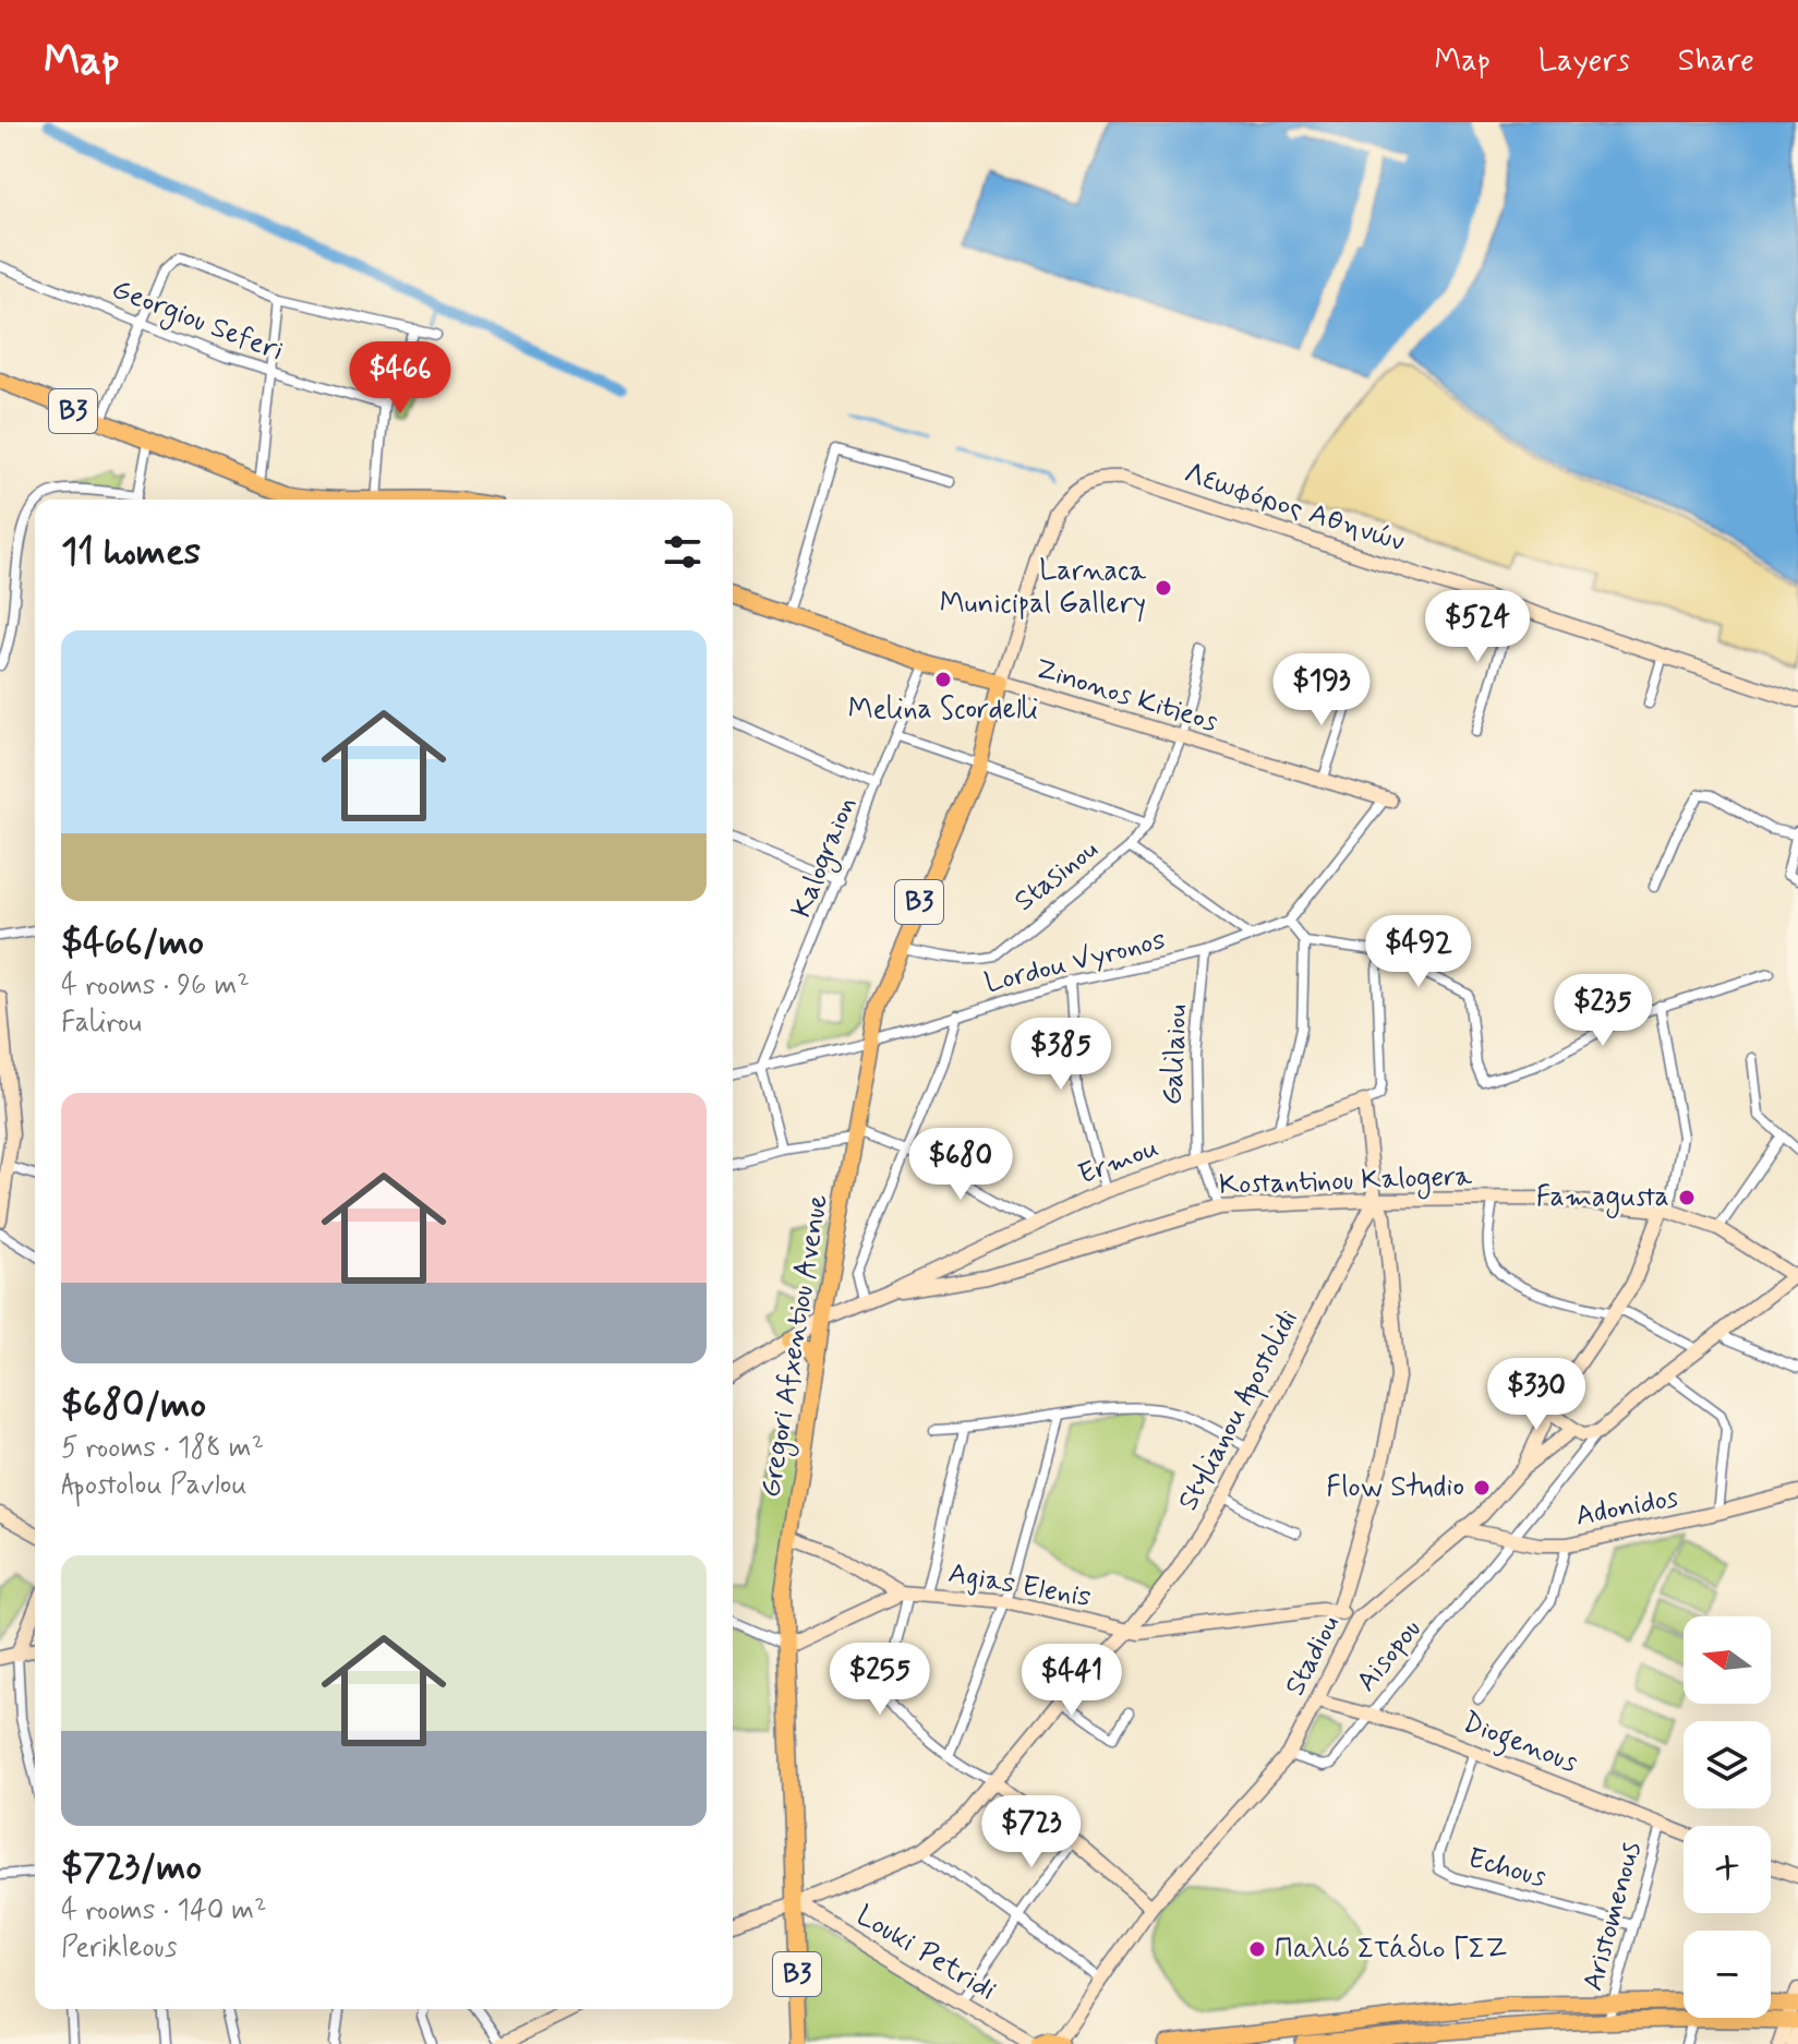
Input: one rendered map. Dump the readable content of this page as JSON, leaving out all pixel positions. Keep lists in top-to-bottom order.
{
  "streets": {
    "main road": ["B3", "Gregori Afxentiou Avenue"],
    "street": [
      "Georgiou Seferi",
      "Λεωφόρος Αθηνών",
      "Zinonos Kitieos",
      "Kalograion",
      "Stasinou",
      "Lordou Vyronos",
      "Galilaiou",
      "Ermou",
      "Kostantinou Kalogera",
      "Stylianou Apostolidi",
      "Adonidos",
      "Agias Elenis",
      "Stadiou",
      "Aisopou",
      "Diogenous",
      "Echous",
      "Aristomenous",
      "Louki Petridi"
    ]
  },
  "crossings": [
    ["Λεωφόρος Αθηνών", "Zinonos Kitieos"],
    ["Λεωφόρος Αθηνών", "Gregori Afxentiou Avenue"],
    ["Zinonos Kitieos", "Stasinou"],
    ["Zinonos Kitieos", "Gregori Afxentiou Avenue"],
    ["Kalograion", "Lordou Vyronos"],
    ["Stasinou", "Gregori Afxentiou Avenue"],
    ["Lordou Vyronos", "Galilaiou"],
    ["Lordou Vyronos", "Gregori Afxentiou Avenue"],
    ["Galilaiou", "Ermou"],
    ["Galilaiou", "Kostantinou Kalogera"],
    ["Ermou", "Kostantinou Kalogera"],
    ["Kostantinou Kalogera", "Stylianou Apostolidi"],
    ["Kostantinou Kalogera", "Stadiou"],
    ["Gregori Afxentiou Avenue", "Stylianou Apostolidi"],
    ["Gregori Afxentiou Avenue", "Agias Elenis"],
    ["Gregori Afxentiou Avenue", "Louki Petridi"],
    ["Stylianou Apostolidi", "Agias Elenis"],
    ["Stylianou Apostolidi", "Louki Petridi"],
    ["Adonidos", "Stadiou"],
    ["Adonidos", "Aisopou"],
    ["Stadiou", "Aisopou"],
    ["Stadiou", "Diogenous"],
    ["Aisopou", "Diogenous"],
    ["Diogenous", "Echous"],
    ["Diogenous", "Aristomenous"],
    ["Echous", "Aristomenous"]
  ],
  "places": [
    "Larnaca Municipal Gallery",
    "Melina Scordelli",
    "Famagusta",
    "Flow Studio",
    "Παλιό Στάδιο ΓΣΖ"
  ],
  "north": "left",
  "page": {
    "header": "Map",
    "nav": ["Map", "Layers", "Share"],
    "price": [
      "$466",
      "$524",
      "$193",
      "$492",
      "$235",
      "$385",
      "$680",
      "$330",
      "$255",
      "$441",
      "$723"
    ],
    "heading": "11 homes",
    "list": [
      {
        "name": "$466/mo",
        "note": "4 rooms · 96 m² · Falirou"
      },
      {
        "name": "$680/mo",
        "note": "5 rooms · 188 m² · Apostolou Pavlou"
      },
      {
        "name": "$723/mo",
        "note": "4 rooms · 140 m² · Perikleous"
      }
    ],
    "map_buttons": ["+", "−"]
  }
}
